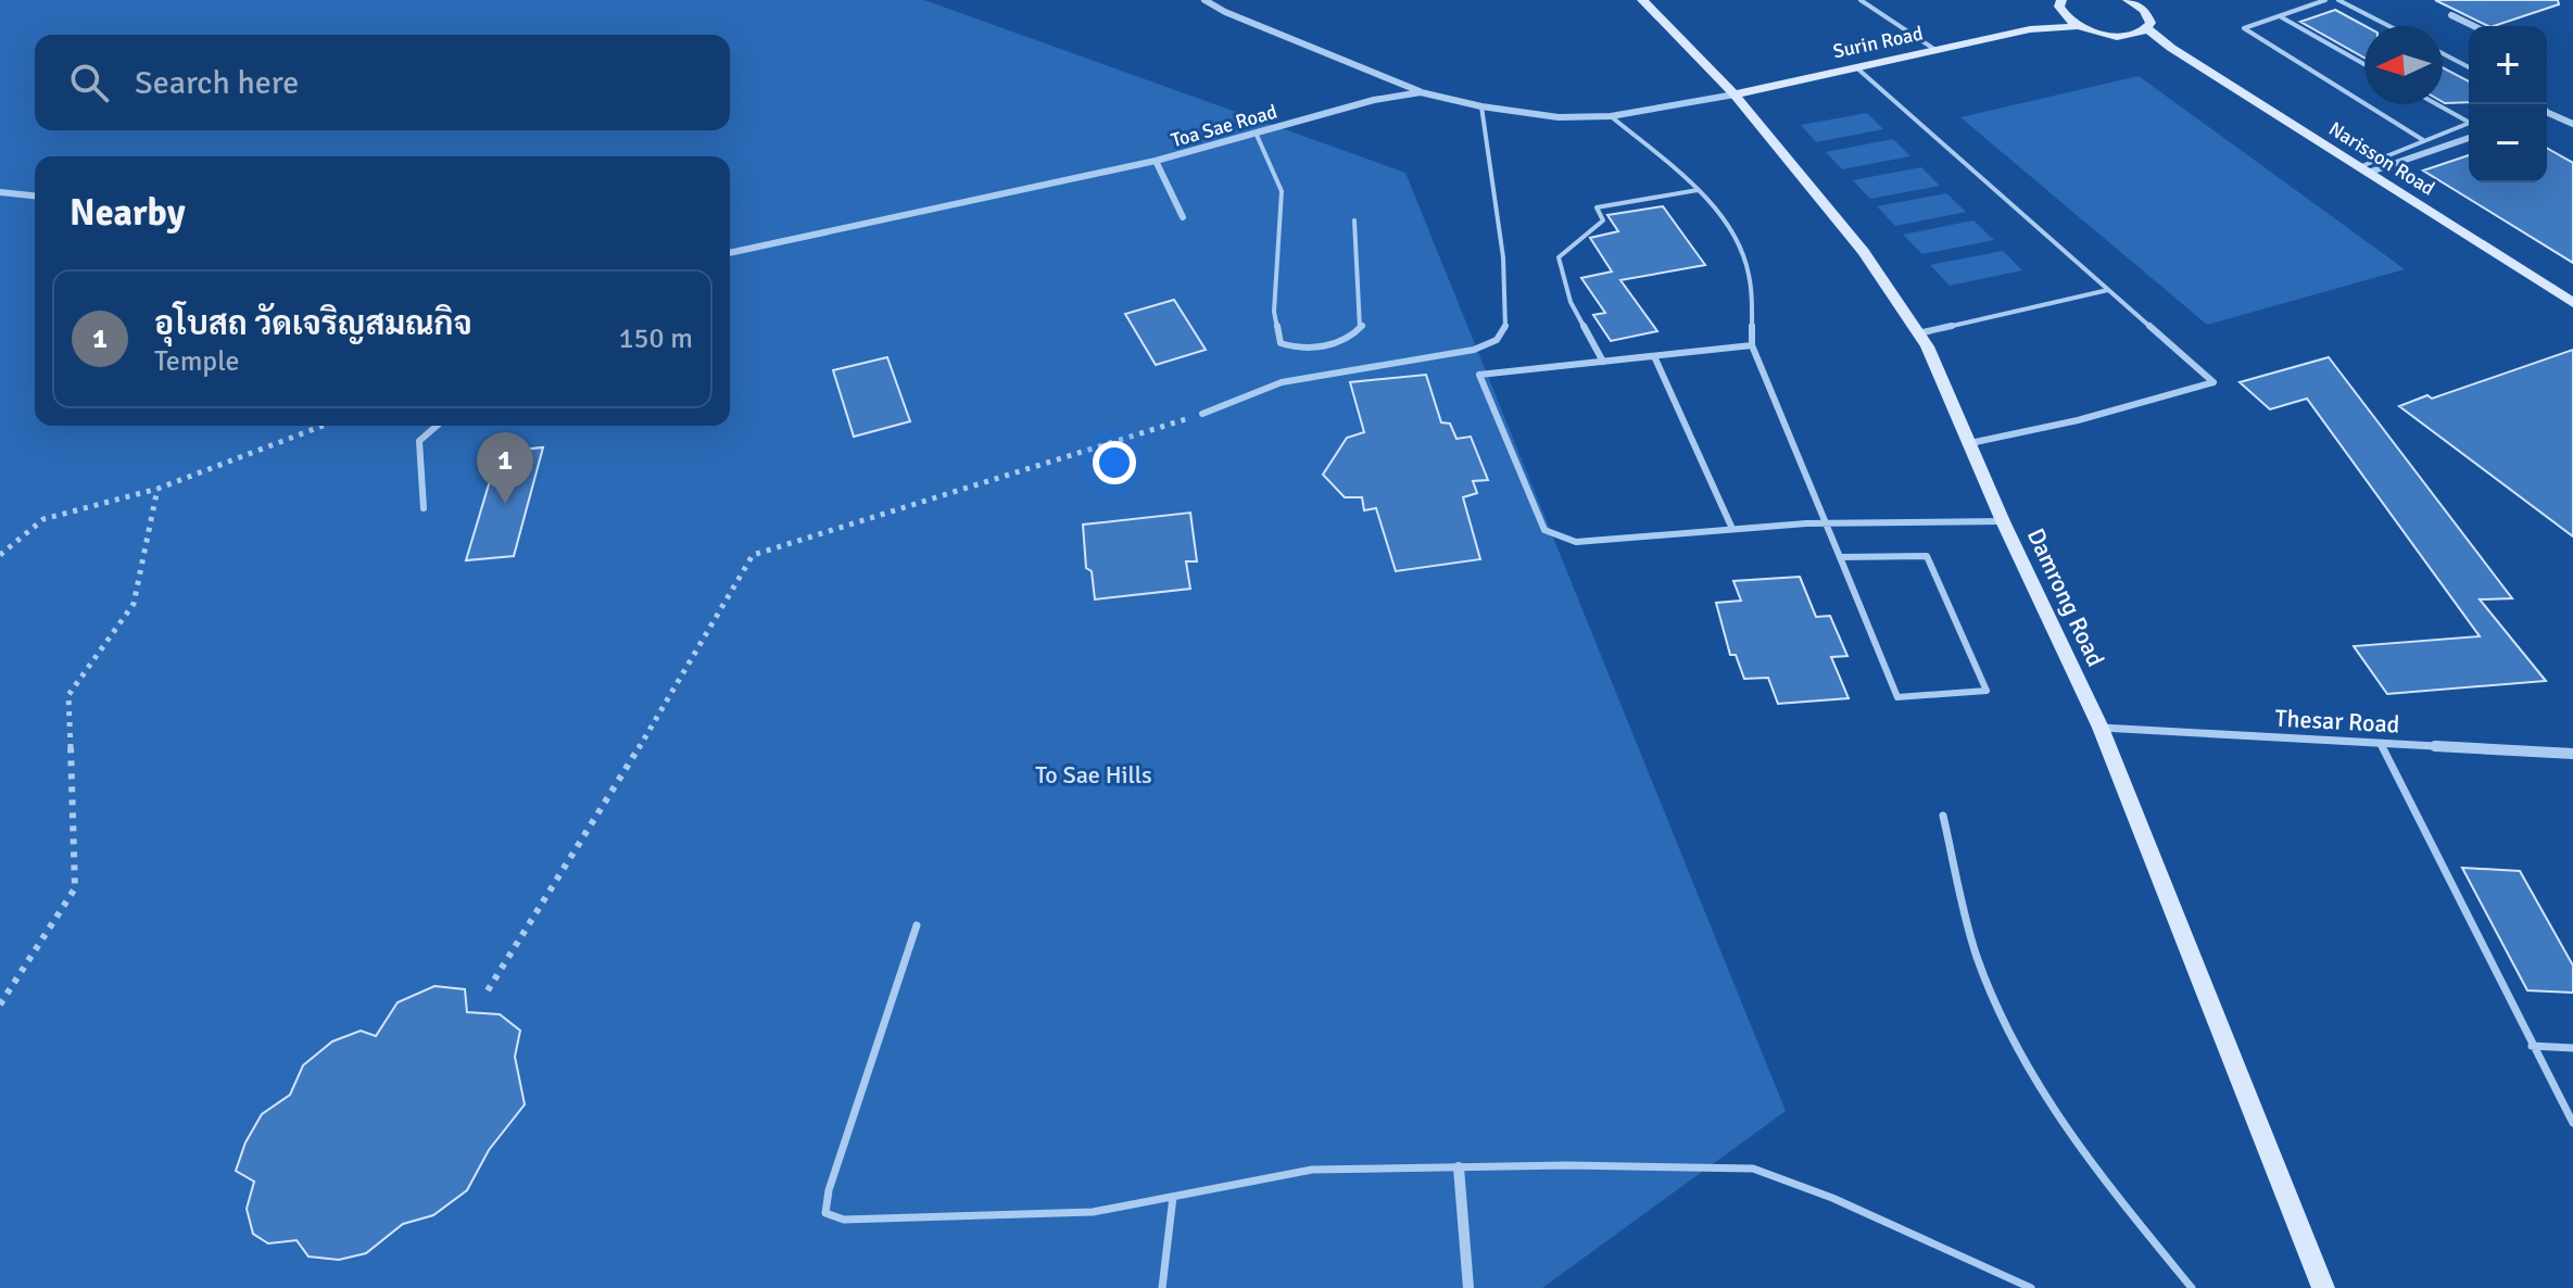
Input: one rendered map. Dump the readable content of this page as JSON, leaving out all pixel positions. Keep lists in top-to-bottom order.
{
  "streets": {
    "street": [
      "Surin Road",
      "Toa Sae Road",
      "Narisson Road",
      "Damrong Road",
      "Thesar Road"
    ]
  },
  "crossings": [
    ["Surin Road", "Toa Sae Road"],
    ["Surin Road", "Narisson Road"],
    ["Surin Road", "Damrong Road"],
    ["Toa Sae Road", "Damrong Road"],
    ["Damrong Road", "Thesar Road"]
  ],
  "parks": ["To Sae Hills"],
  "north": "left",
  "page": {
    "map_buttons": ["+", "−"],
    "search": "Search here",
    "heading": "Nearby",
    "list": [
      {
        "mark": "1",
        "name": "อุโบสถ วัดเจริญสมณกิจ",
        "note": "Temple",
        "value": "150 m"
      }
    ],
    "pins": "1"
  }
}
